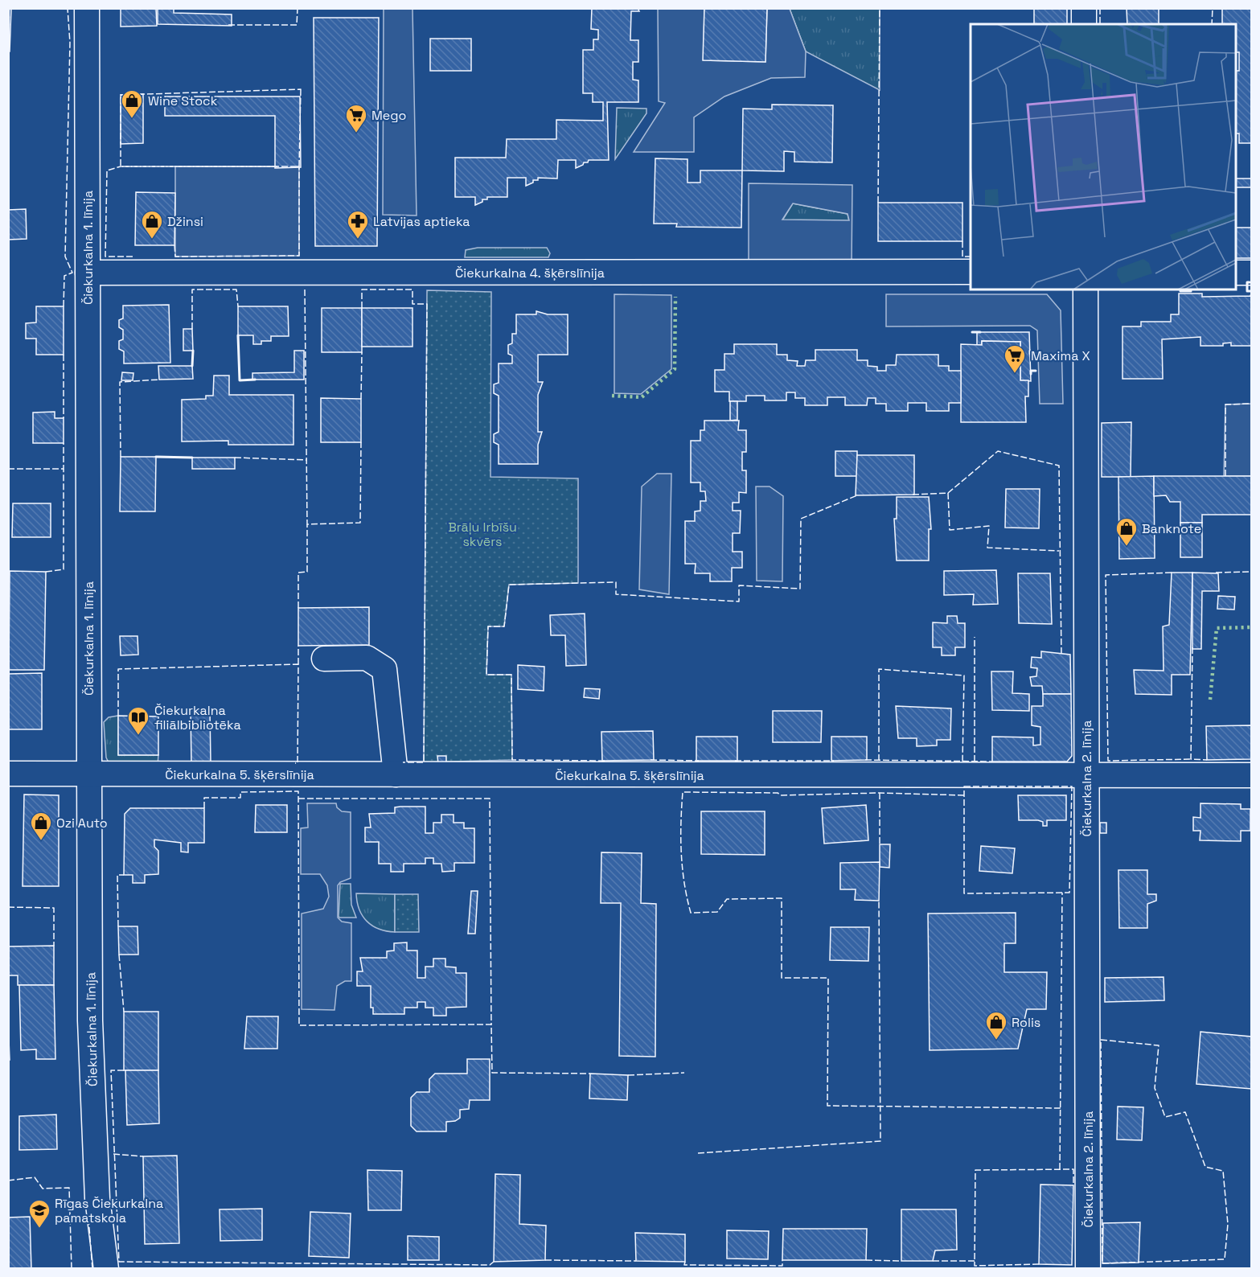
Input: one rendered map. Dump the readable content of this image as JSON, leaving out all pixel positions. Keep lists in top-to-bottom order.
{
  "streets": {
    "street": [
      "Čiekurkalna 1. līnija",
      "Čiekurkalna 4. šķērslīnija",
      "Čiekurkalna 5. šķērslīnija",
      "Čiekurkalna 2. līnija"
    ]
  },
  "crossings": [
    ["Čiekurkalna 1. līnija", "Čiekurkalna 4. šķērslīnija"],
    ["Čiekurkalna 1. līnija", "Čiekurkalna 5. šķērslīnija"],
    ["Čiekurkalna 5. šķērslīnija", "Čiekurkalna 2. līnija"]
  ],
  "parks": ["Brāļu Irbīšu skvērs"],
  "places": {
    "shop": [
      "Wine Stock",
      "Džinsi",
      "Banknote",
      "Ozi Auto",
      "Rolis"
    ],
    "supermarket": ["Mego", "Maxima X"],
    "pharmacy": ["Latvijas aptieka"],
    "library": ["Čiekurkalna filiālbibliotēka"],
    "school or university": ["Rīgas Čiekurkalna pamatskola"]
  }
}
